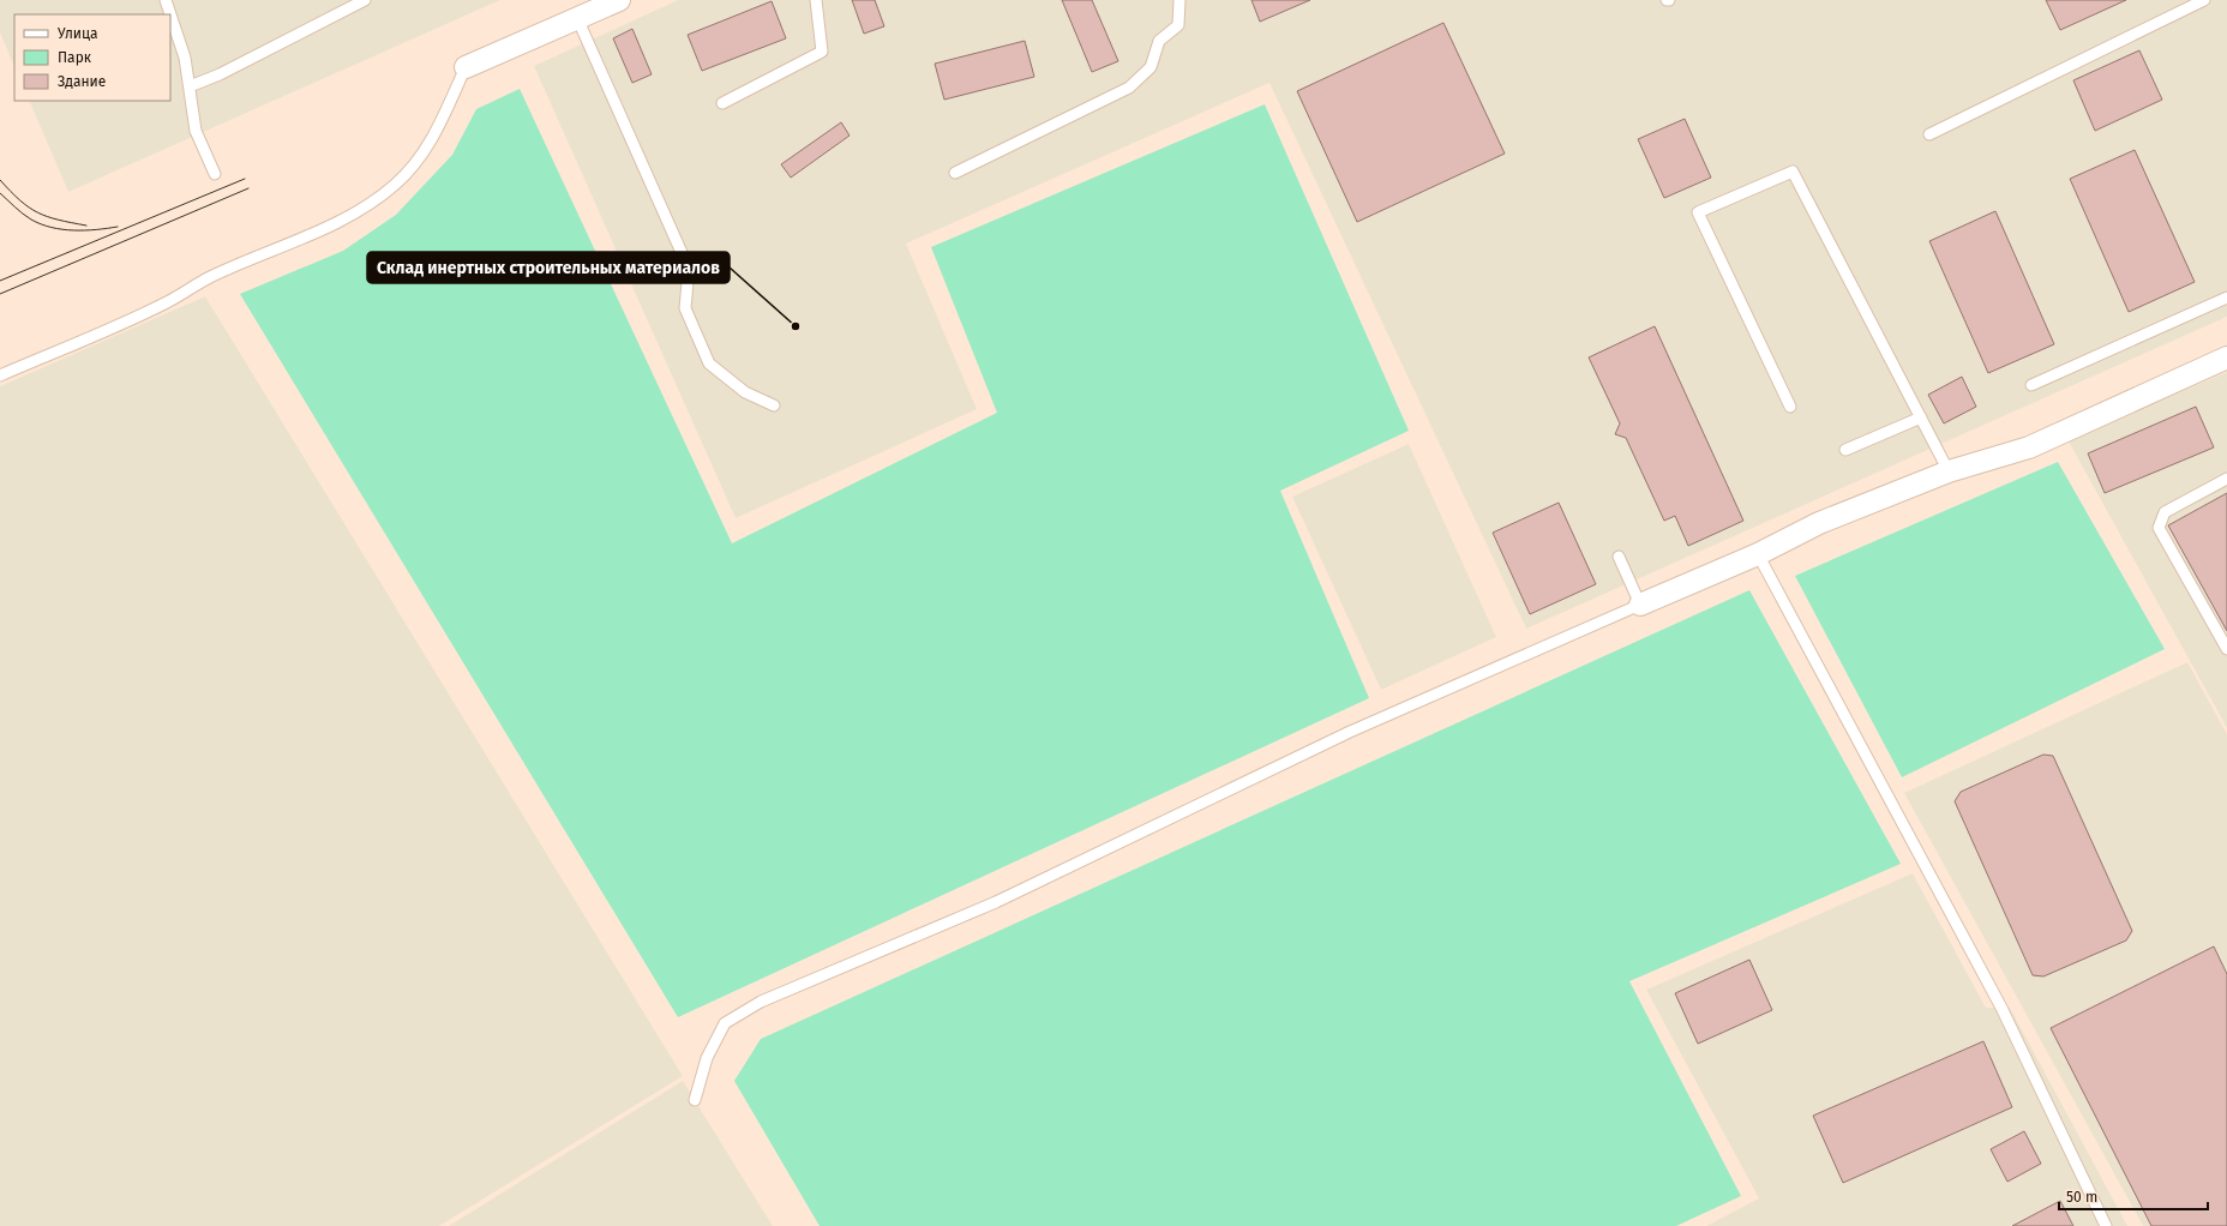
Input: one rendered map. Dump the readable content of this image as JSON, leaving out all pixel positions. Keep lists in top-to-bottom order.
{
  "places": ["Склад инертных строительных материалов"],
  "legend": ["Улица", "Парк", "Здание"],
  "scale_bar": "50 m"
}
